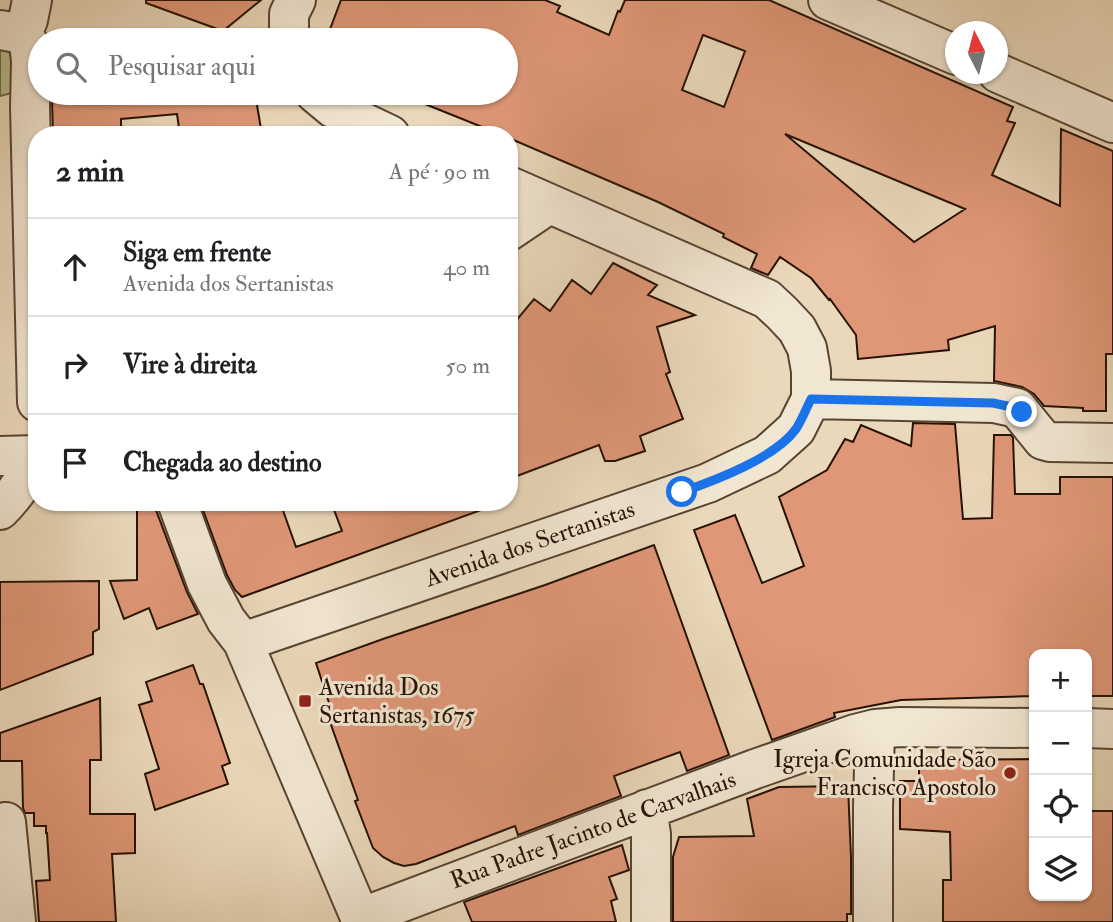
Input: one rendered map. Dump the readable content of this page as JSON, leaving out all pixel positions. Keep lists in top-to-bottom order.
{
  "streets": {
    "street": ["Avenida dos Sertanistas", "Rua Padre Jacinto de Carvalhais"]
  },
  "places": {
    "transit": ["Avenida Dos Sertanistas, 1675"],
    "other": ["Igreja Comunidade São Francisco Apostolo"]
  },
  "north": "top",
  "page": {
    "search": "Pesquisar aqui",
    "heading": ["2 min", "A pé · 90 m"],
    "list": [
      ["Siga em frente", "Avenida dos Sertanistas", "40 m"],
      ["Vire à direita", "50 m"],
      "Chegada ao destino"
    ],
    "map_buttons": ["+", "−"]
  }
}
